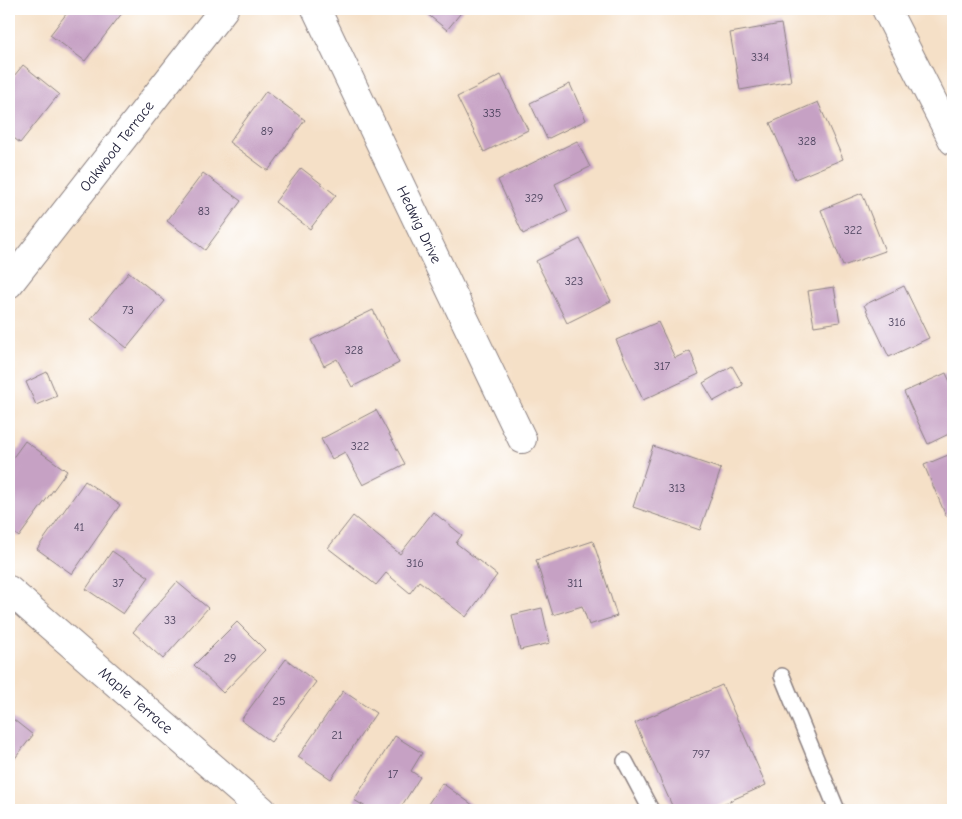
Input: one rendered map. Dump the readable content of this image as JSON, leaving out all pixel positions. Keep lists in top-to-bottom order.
{
  "streets": {
    "street": ["Oakwood Terrace", "Hedwig Drive", "Maple Terrace"]
  },
  "house_numbers": [
    "334",
    "335",
    "89",
    "328",
    "329",
    "83",
    "322",
    "323",
    "73",
    "316",
    "328",
    "317",
    "322",
    "313",
    "41",
    "316",
    "37",
    "311",
    "33",
    "29",
    "25",
    "21",
    "797",
    "17"
  ]
}
